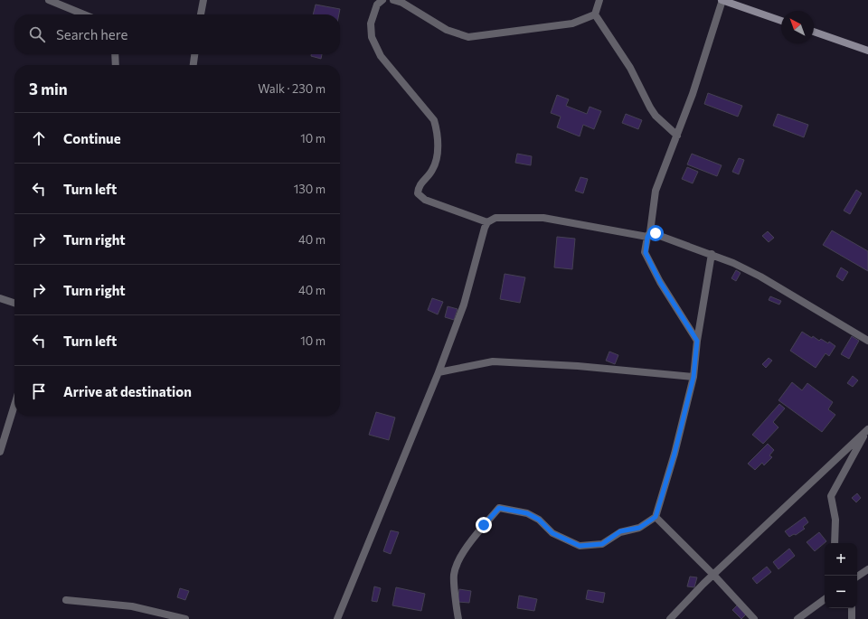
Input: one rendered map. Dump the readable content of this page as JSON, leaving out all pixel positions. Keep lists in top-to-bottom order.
{
  "north": "top left",
  "page": {
    "search": "Search here",
    "heading": ["3 min", "Walk · 230 m"],
    "list": [
      ["Continue", "10 m"],
      ["Turn left", "130 m"],
      ["Turn right", "40 m"],
      ["Turn right", "40 m"],
      ["Turn left", "10 m"],
      "Arrive at destination"
    ],
    "map_buttons": ["+", "−"]
  }
}
